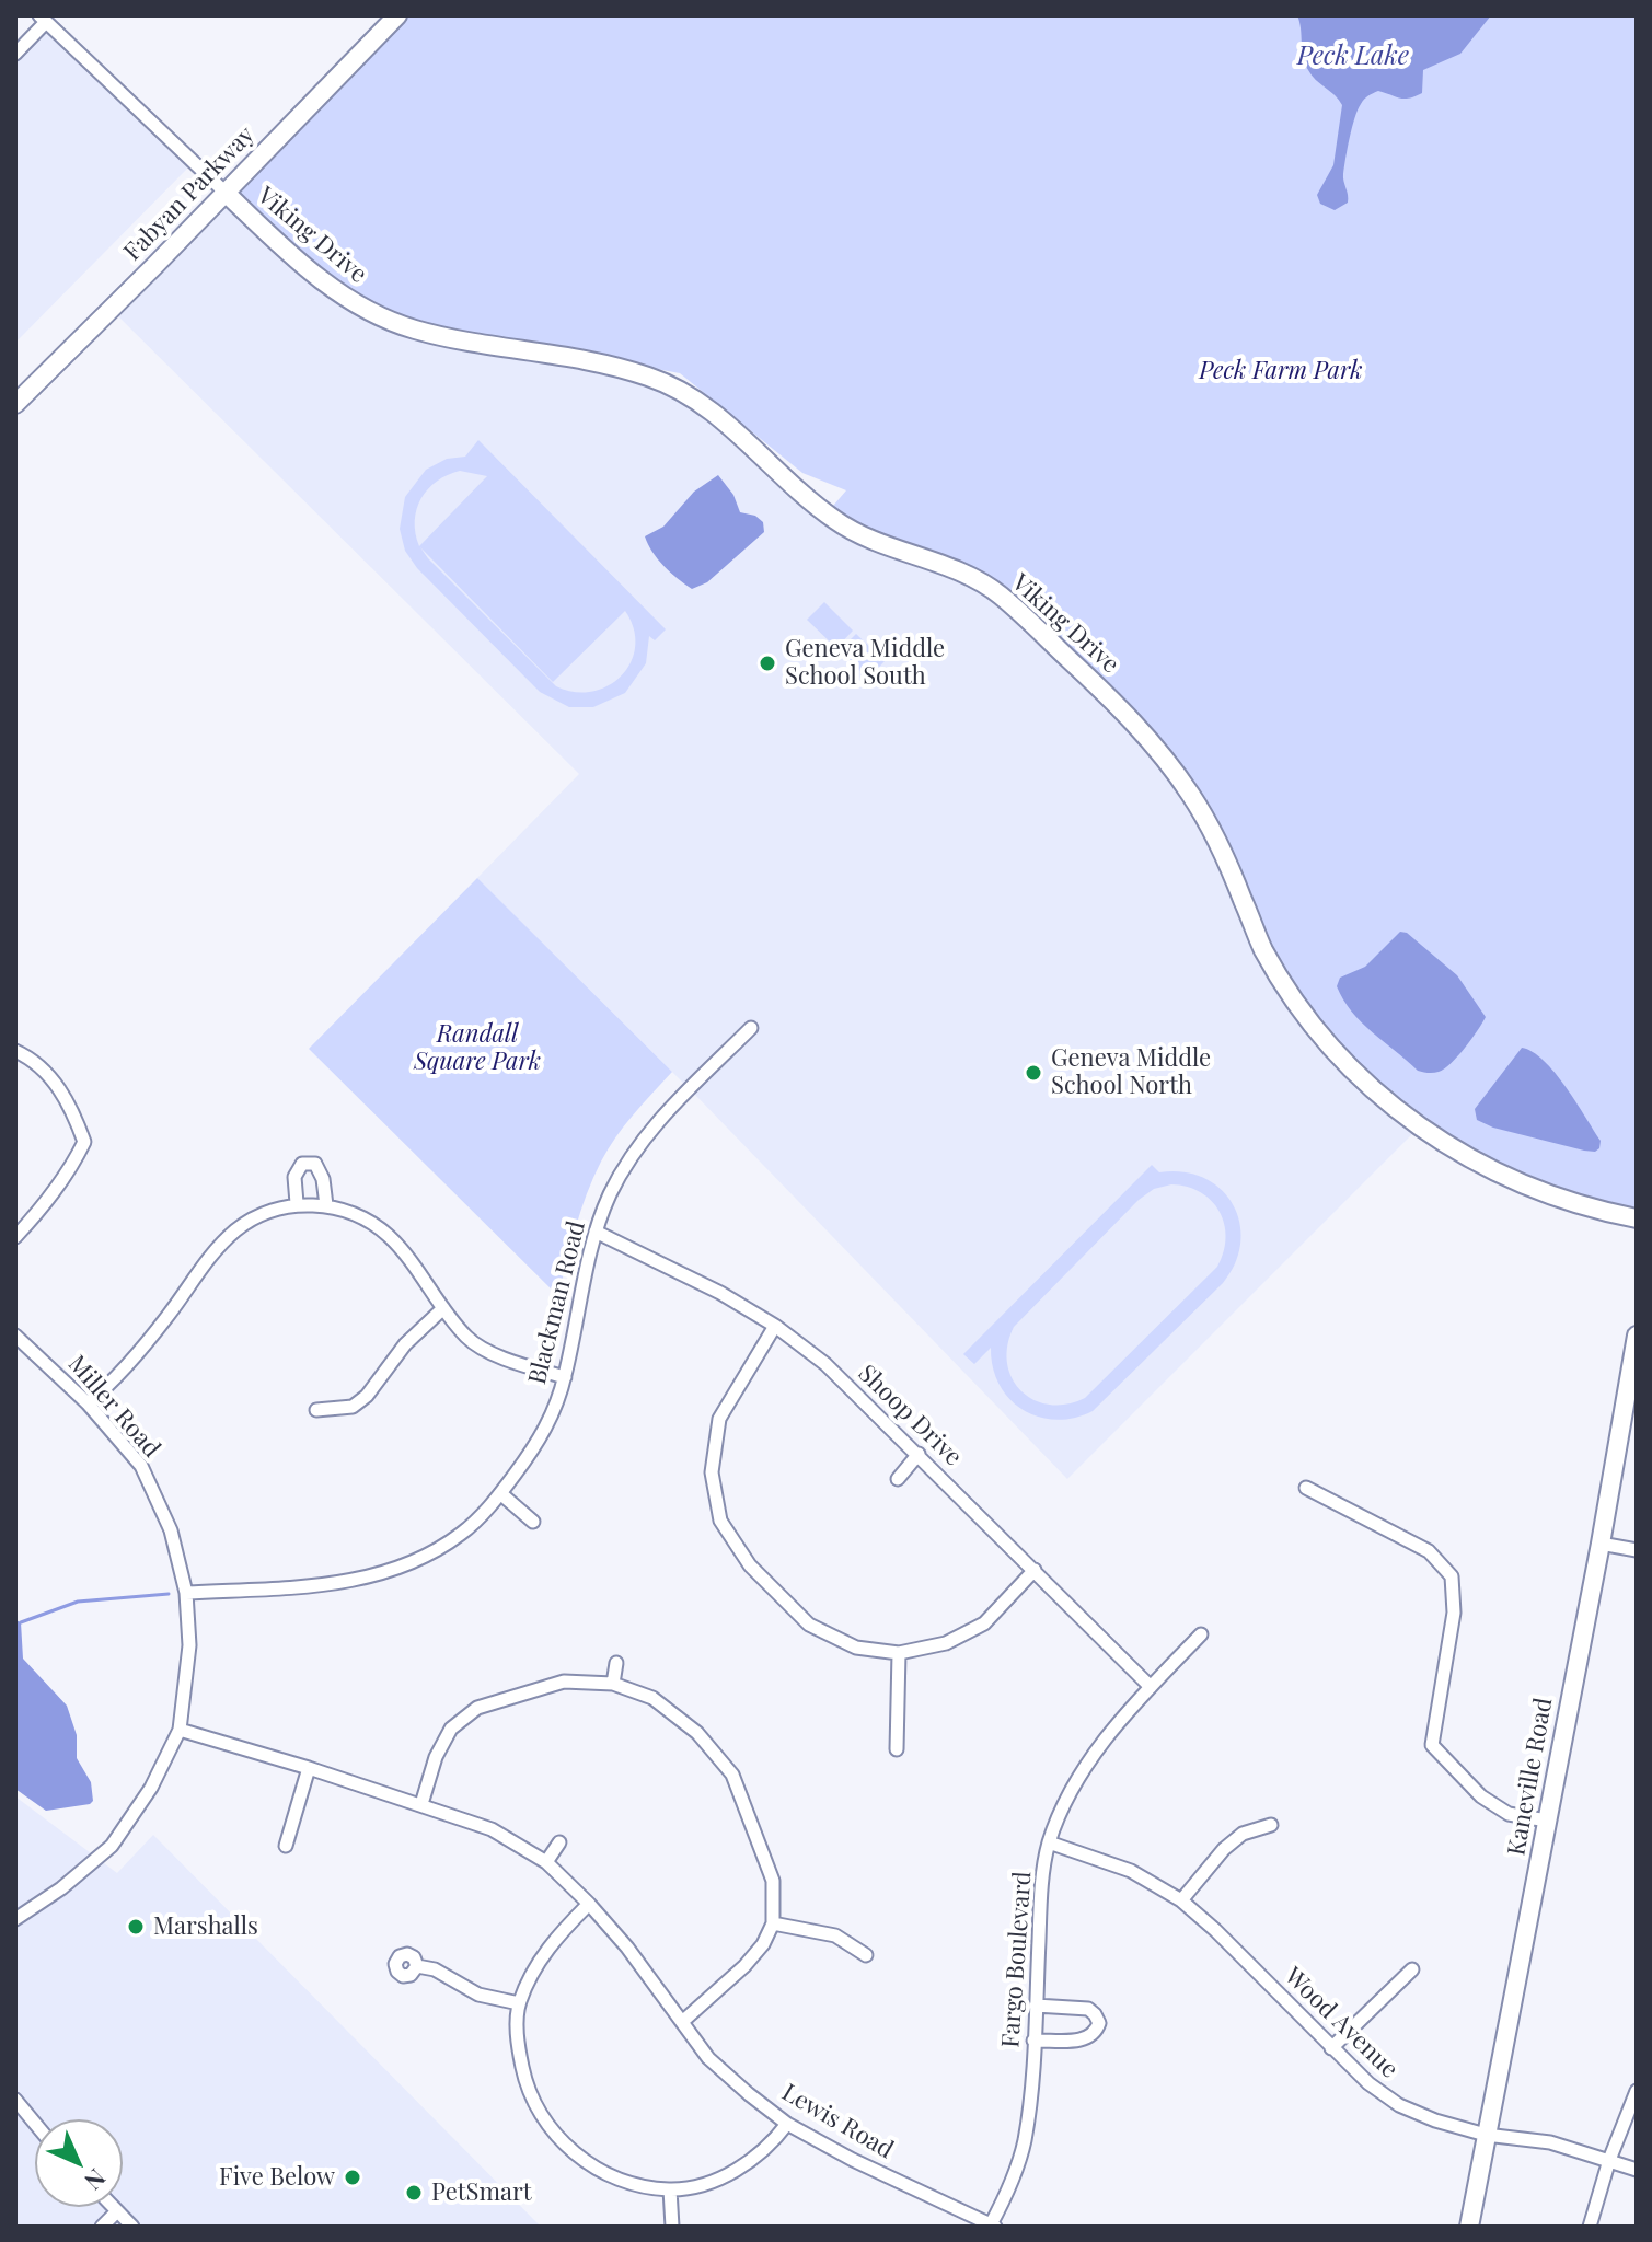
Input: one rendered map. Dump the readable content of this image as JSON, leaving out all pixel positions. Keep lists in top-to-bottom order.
{
  "streets": {
    "street": [
      "Fabyan Parkway",
      "Viking Drive",
      "Blackman Road",
      "Miller Road",
      "Shoop Drive",
      "Kaneville Road",
      "Fargo Boulevard",
      "Wood Avenue",
      "Lewis Road"
    ]
  },
  "crossings": [
    ["Fabyan Parkway", "Viking Drive"],
    ["Blackman Road", "Miller Road"],
    ["Blackman Road", "Shoop Drive"],
    ["Miller Road", "Lewis Road"],
    ["Shoop Drive", "Fargo Boulevard"],
    ["Kaneville Road", "Wood Avenue"],
    ["Fargo Boulevard", "Wood Avenue"],
    ["Fargo Boulevard", "Lewis Road"]
  ],
  "water": ["Peck Lake"],
  "parks": ["Peck Farm Park", "Randall Square Park"],
  "places": [
    "Geneva Middle School South",
    "Geneva Middle School North",
    "Marshalls",
    "Five Below",
    "PetSmart"
  ],
  "north": "bottom right"
}
